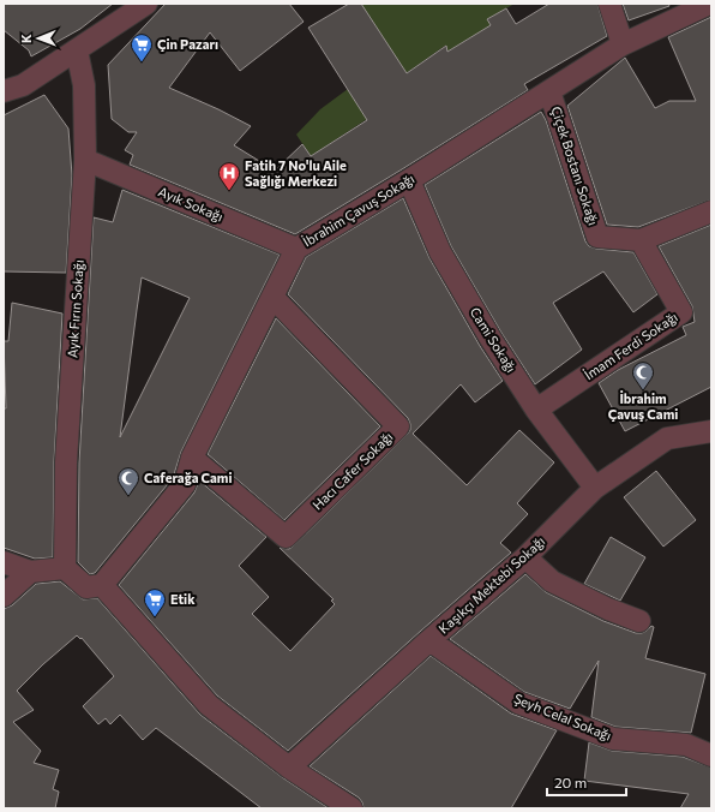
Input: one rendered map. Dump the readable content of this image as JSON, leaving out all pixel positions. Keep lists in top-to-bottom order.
{
  "streets": {
    "street": [
      "Çiçek Bostanı Sokağı",
      "Ayık Sokağı",
      "İbrahim Çavuş Sokağı",
      "Ayık Fırın Sokağı",
      "Cami Sokağı",
      "İmam Ferdi Sokağı",
      "Hacı Cafer Sokağı",
      "Kaşıkçı Mektebi Sokağı",
      "Şeyh Celal Sokağı"
    ]
  },
  "crossings": [
    ["Çiçek Bostanı Sokağı", "İbrahim Çavuş Sokağı"],
    ["Çiçek Bostanı Sokağı", "İmam Ferdi Sokağı"],
    ["Ayık Sokağı", "İbrahim Çavuş Sokağı"],
    ["Ayık Sokağı", "Ayık Fırın Sokağı"],
    ["İbrahim Çavuş Sokağı", "Cami Sokağı"],
    ["İbrahim Çavuş Sokağı", "Hacı Cafer Sokağı"],
    ["Cami Sokağı", "İmam Ferdi Sokağı"],
    ["Cami Sokağı", "Kaşıkçı Mektebi Sokağı"],
    ["Kaşıkçı Mektebi Sokağı", "Şeyh Celal Sokağı"]
  ],
  "places": {
    "supermarket": ["Çin Pazarı", "Etik"],
    "hospital": ["Fatih 7 No'lu Aile Sağlığı Merkezi"],
    "mosque": ["İbrahim Çavuş Cami", "Caferağa Cami"]
  },
  "scale_bar": "20 m",
  "north": "left"
}
